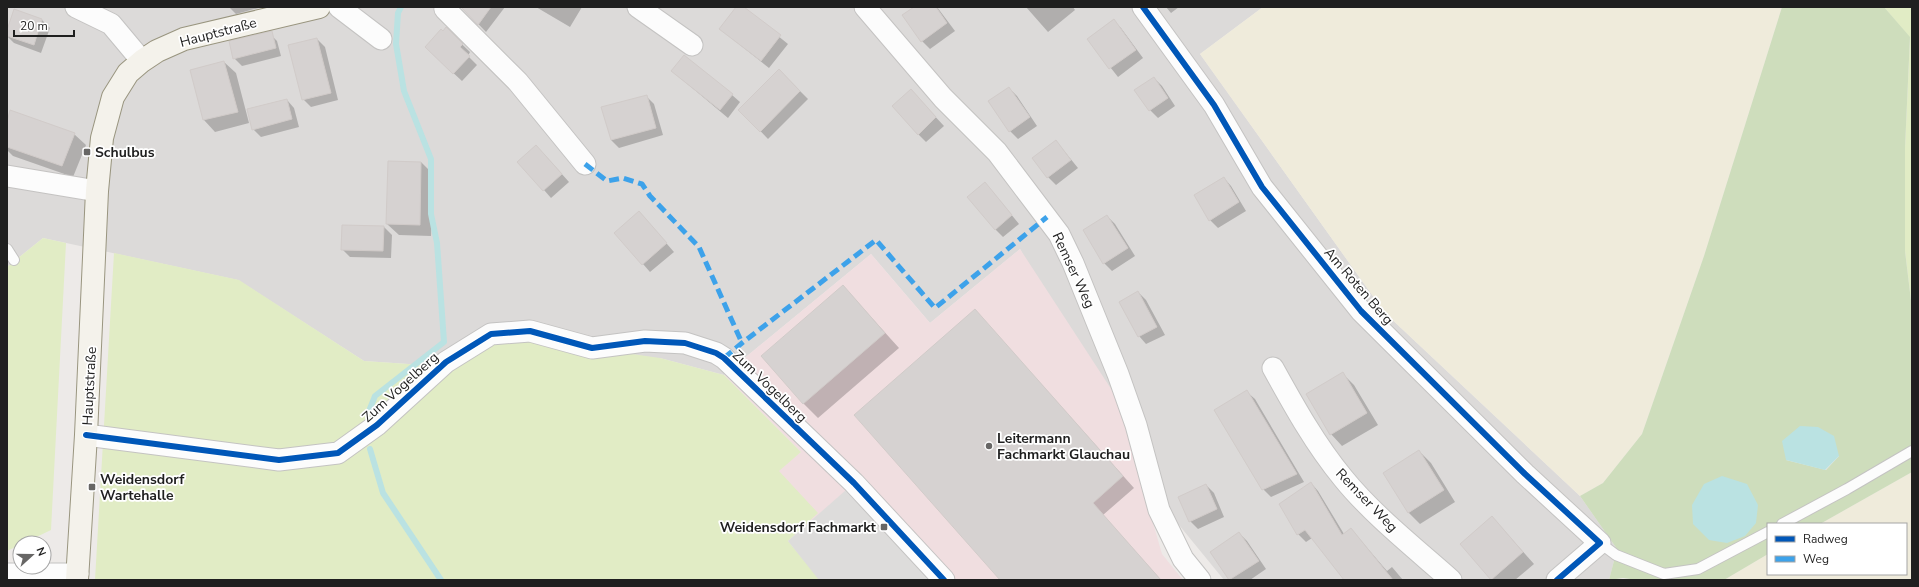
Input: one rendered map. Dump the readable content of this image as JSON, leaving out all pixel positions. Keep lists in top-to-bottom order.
{
  "streets": {
    "main road": ["Hauptstraße"],
    "street": ["Remser Weg", "Am Roten Berg", "Zum Vogelberg"]
  },
  "crossings": [
    ["Hauptstraße", "Zum Vogelberg"]
  ],
  "places": {
    "transit": ["Schulbus", "Weidensdorf Wartehalle", "Weidensdorf Fachmarkt"],
    "other": ["Leitermann Fachmarkt Glauchau"]
  },
  "legend": ["Radweg", "Weg"],
  "scale_bar": "20 m",
  "north": "right"
}
